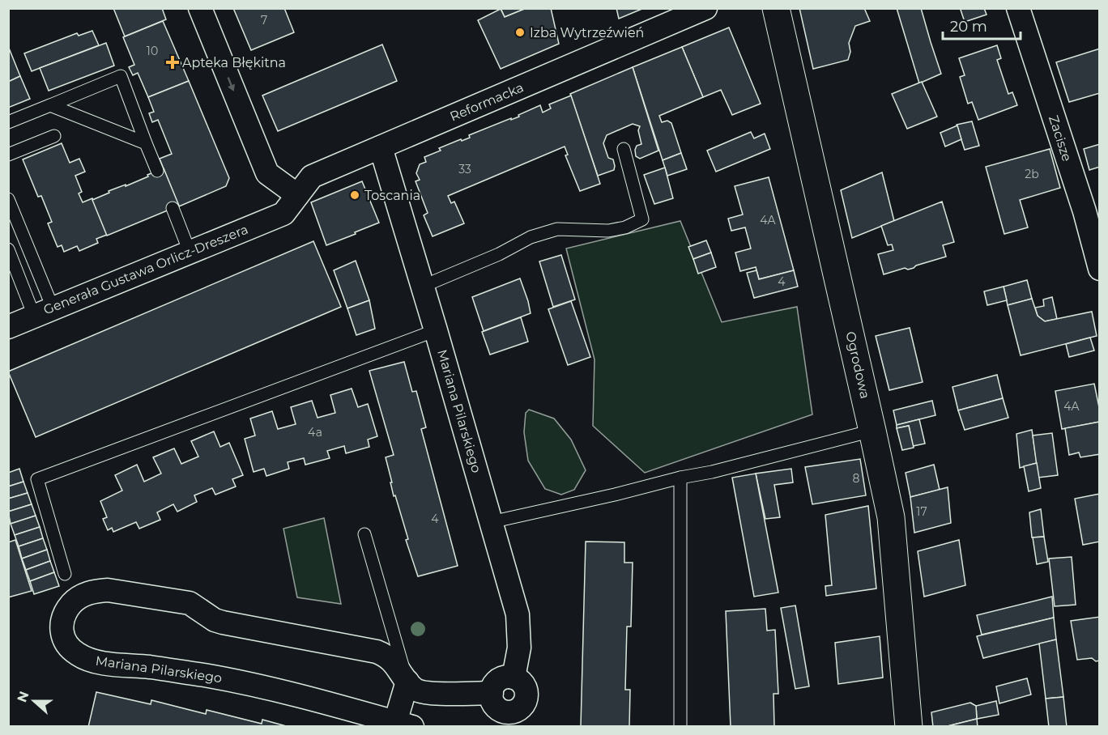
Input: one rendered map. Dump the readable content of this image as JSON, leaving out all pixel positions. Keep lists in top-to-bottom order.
{
  "streets": {
    "street": [
      "Reformacka",
      "Zacisze",
      "Generała Gustawa Orlicz-Dreszera",
      "Ogrodowa",
      "Mariana Pilarskiego"
    ]
  },
  "crossings": [
    ["Reformacka", "Generała Gustawa Orlicz-Dreszera"],
    ["Reformacka", "Mariana Pilarskiego"]
  ],
  "places": {
    "other": ["Izba Wytrzeźwień", "Toscania"],
    "health": ["Apteka Błękitna"]
  },
  "house_numbers": [
    "7",
    "10",
    "33",
    "2b",
    "4A",
    "4",
    "4A",
    "4a",
    "8",
    "17",
    "4"
  ],
  "scale_bar": "20 m",
  "north": "left"
}
